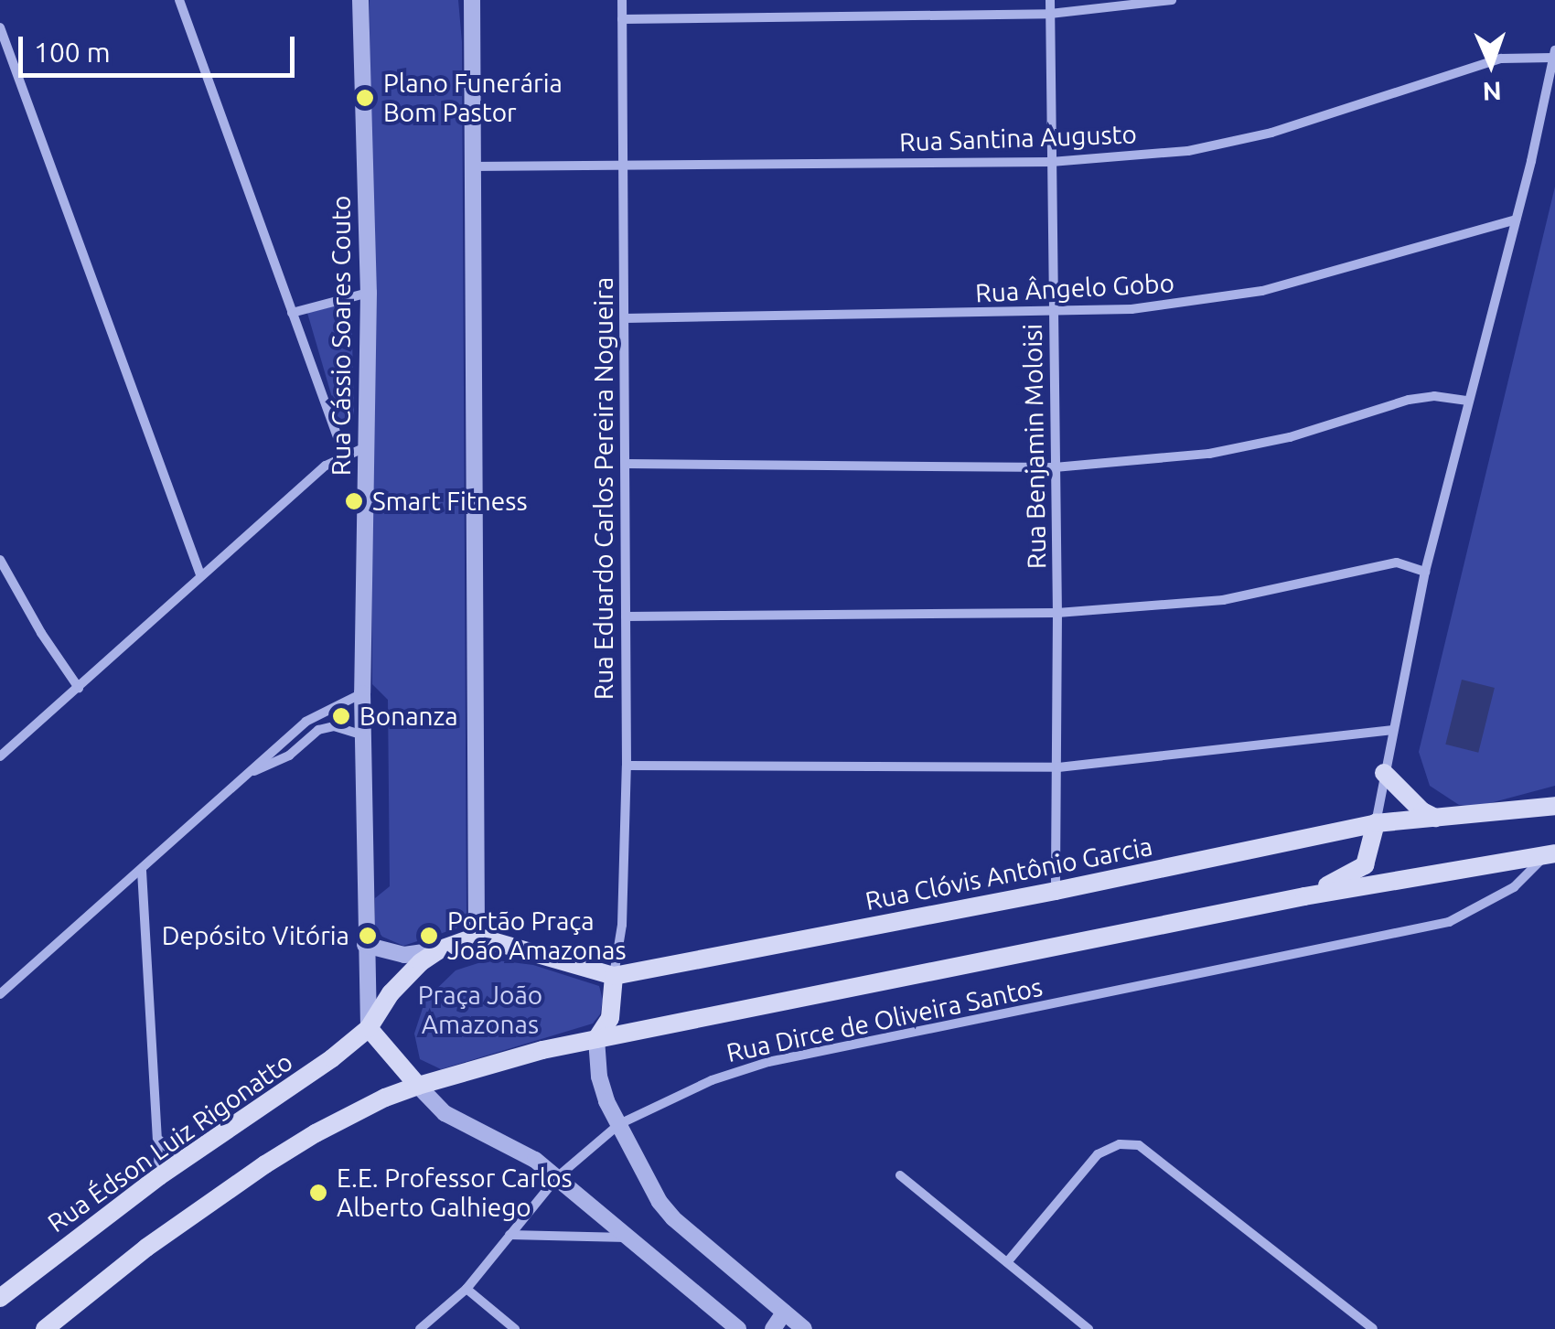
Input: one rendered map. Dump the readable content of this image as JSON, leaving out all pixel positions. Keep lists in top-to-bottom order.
{
  "streets": {
    "main road": ["Rua Clóvis Antônio Garcia", "Rua Édson Luiz Rigonatto"],
    "street": [
      "Rua Santina Augusto",
      "Rua Ângelo Gobo",
      "Rua Cássio Soares Couto",
      "Rua Benjamin Moloisi",
      "Rua Eduardo Carlos Pereira Nogueira",
      "Rua Dirce de Oliveira Santos"
    ]
  },
  "crossings": [
    ["Rua Santina Augusto", "Rua Benjamin Moloisi"],
    ["Rua Santina Augusto", "Rua Eduardo Carlos Pereira Nogueira"],
    ["Rua Ângelo Gobo", "Rua Benjamin Moloisi"],
    ["Rua Ângelo Gobo", "Rua Eduardo Carlos Pereira Nogueira"],
    ["Rua Cássio Soares Couto", "Rua Édson Luiz Rigonatto"],
    ["Rua Benjamin Moloisi", "Rua Clóvis Antônio Garcia"],
    ["Rua Eduardo Carlos Pereira Nogueira", "Rua Clóvis Antônio Garcia"]
  ],
  "parks": ["Praça João Amazonas"],
  "places": [
    "Plano Funerária Bom Pastor",
    "Smart Fitness",
    "Bonanza",
    "Depósito Vitória",
    "Portão Praça João Amazonas",
    "E.E. Professor Carlos Alberto Galhiego"
  ],
  "scale_bar": "100 m",
  "north": "bottom"
}
